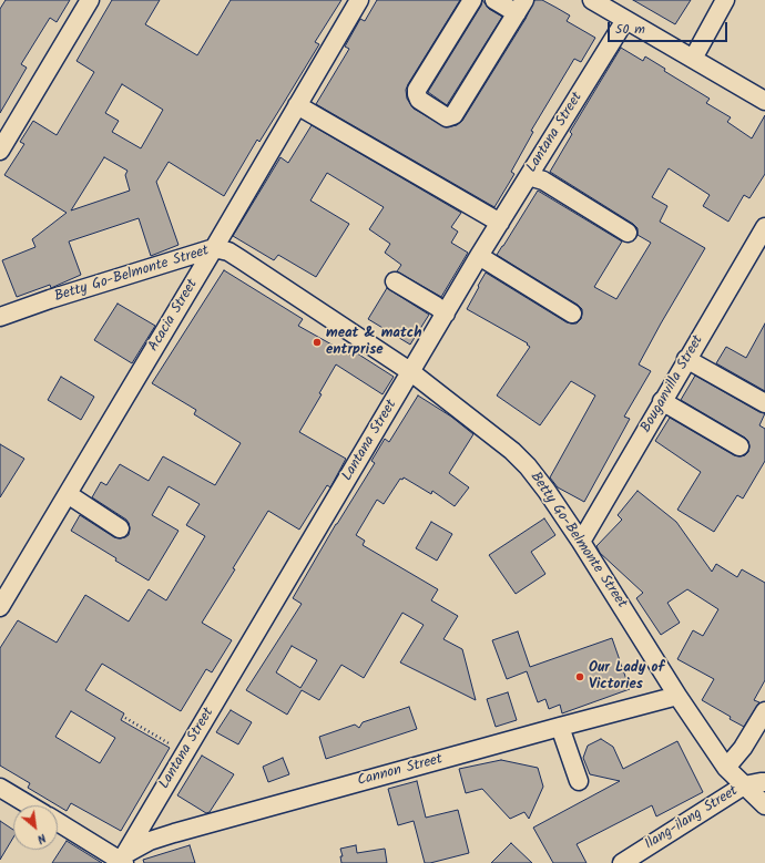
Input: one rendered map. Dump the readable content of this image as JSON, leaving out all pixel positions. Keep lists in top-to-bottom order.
{
  "streets": {
    "street": [
      "Lantana Street",
      "Betty Go-Belmonte Street",
      "Acacia Street",
      "Bouganvilla Street",
      "Cannon Street",
      "Ilang-ilang Street"
    ]
  },
  "crossings": [
    ["Lantana Street", "Betty Go-Belmonte Street"],
    ["Lantana Street", "Cannon Street"],
    ["Betty Go-Belmonte Street", "Acacia Street"],
    ["Betty Go-Belmonte Street", "Bouganvilla Street"],
    ["Betty Go-Belmonte Street", "Cannon Street"],
    ["Betty Go-Belmonte Street", "Ilang-ilang Street"]
  ],
  "places": ["meat & match entrprise", "Our Lady of Victories"],
  "scale_bar": "50 m",
  "north": "bottom right"
}
